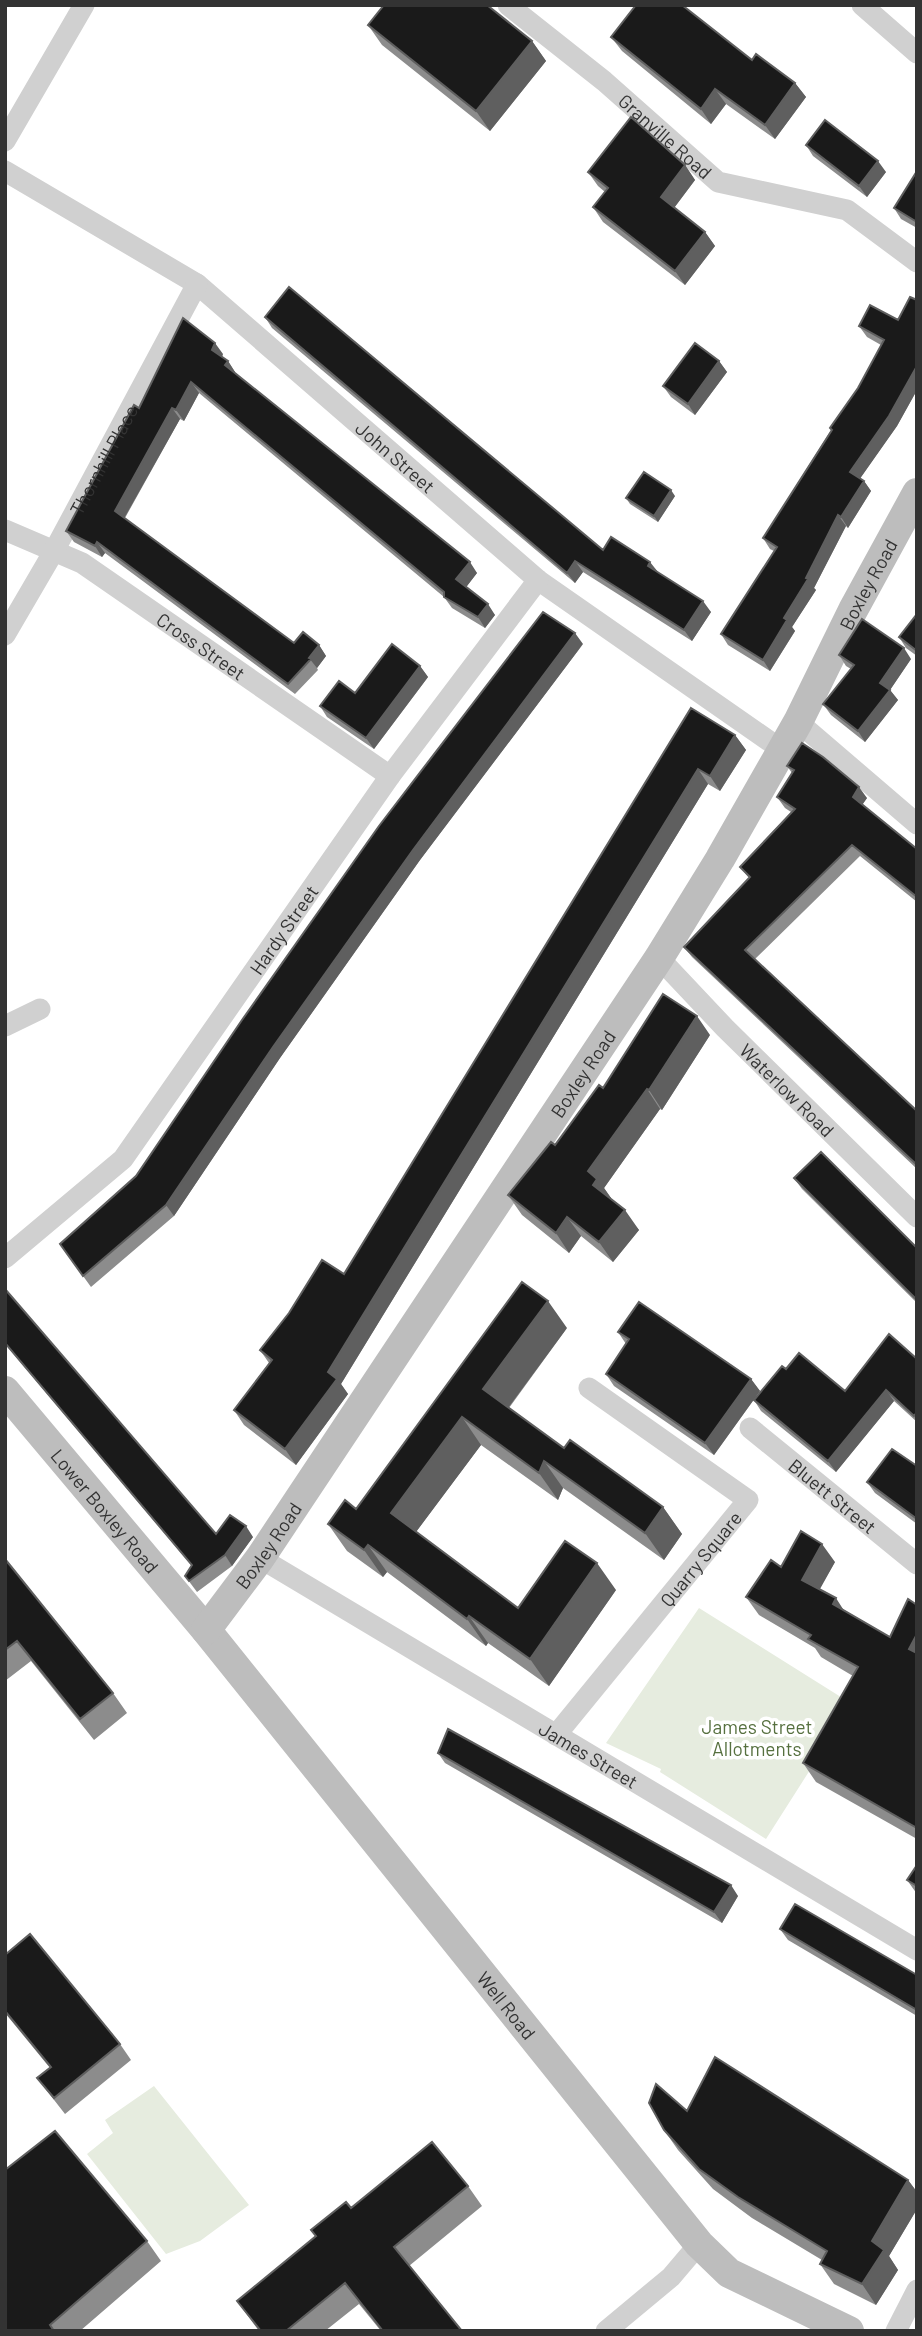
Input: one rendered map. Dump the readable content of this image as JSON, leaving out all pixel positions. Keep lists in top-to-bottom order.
{
  "streets": {
    "street": [
      "Granville Road",
      "John Street",
      "Thornhill Place",
      "Boxley Road",
      "Cross Street",
      "Hardy Street",
      "Waterlow Road",
      "Bluett Street",
      "Lower Boxley Road",
      "Quarry Square",
      "James Street",
      "Well Road"
    ]
  },
  "crossings": [
    ["John Street", "Thornhill Place"],
    ["John Street", "Boxley Road"],
    ["John Street", "Hardy Street"],
    ["Thornhill Place", "Cross Street"],
    ["Boxley Road", "Waterlow Road"],
    ["Boxley Road", "Lower Boxley Road"],
    ["Boxley Road", "James Street"],
    ["Boxley Road", "Well Road"],
    ["Cross Street", "Hardy Street"],
    ["Lower Boxley Road", "Well Road"],
    ["Quarry Square", "James Street"]
  ],
  "parks": ["James Street Allotments"]
}
